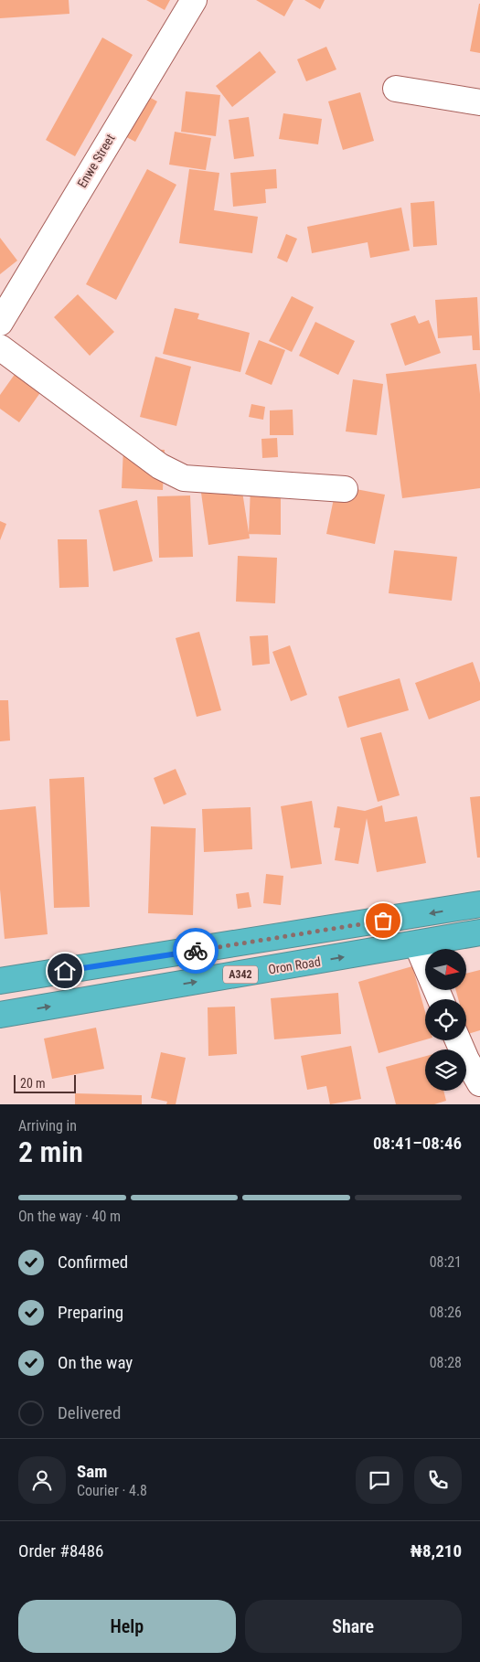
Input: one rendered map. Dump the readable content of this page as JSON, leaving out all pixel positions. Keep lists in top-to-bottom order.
{
  "streets": {
    "highway": ["Oron Road", "A342"],
    "street": ["Enwe Street"]
  },
  "scale_bar": "20 m",
  "north": "right",
  "page": {
    "scale": "20 m",
    "heading": ["2 min", "Arriving in", "08:41–08:46"],
    "panel": [
      "Sam",
      "Courier · 4.8",
      "Order #8486",
      "₦8,210"
    ],
    "bar": "On the way · 40 m",
    "list": [
      ["Confirmed", "08:21"],
      ["Preparing", "08:26"],
      ["On the way", "08:28"],
      "Delivered"
    ],
    "buttons": ["Help", "Share"]
  }
}
